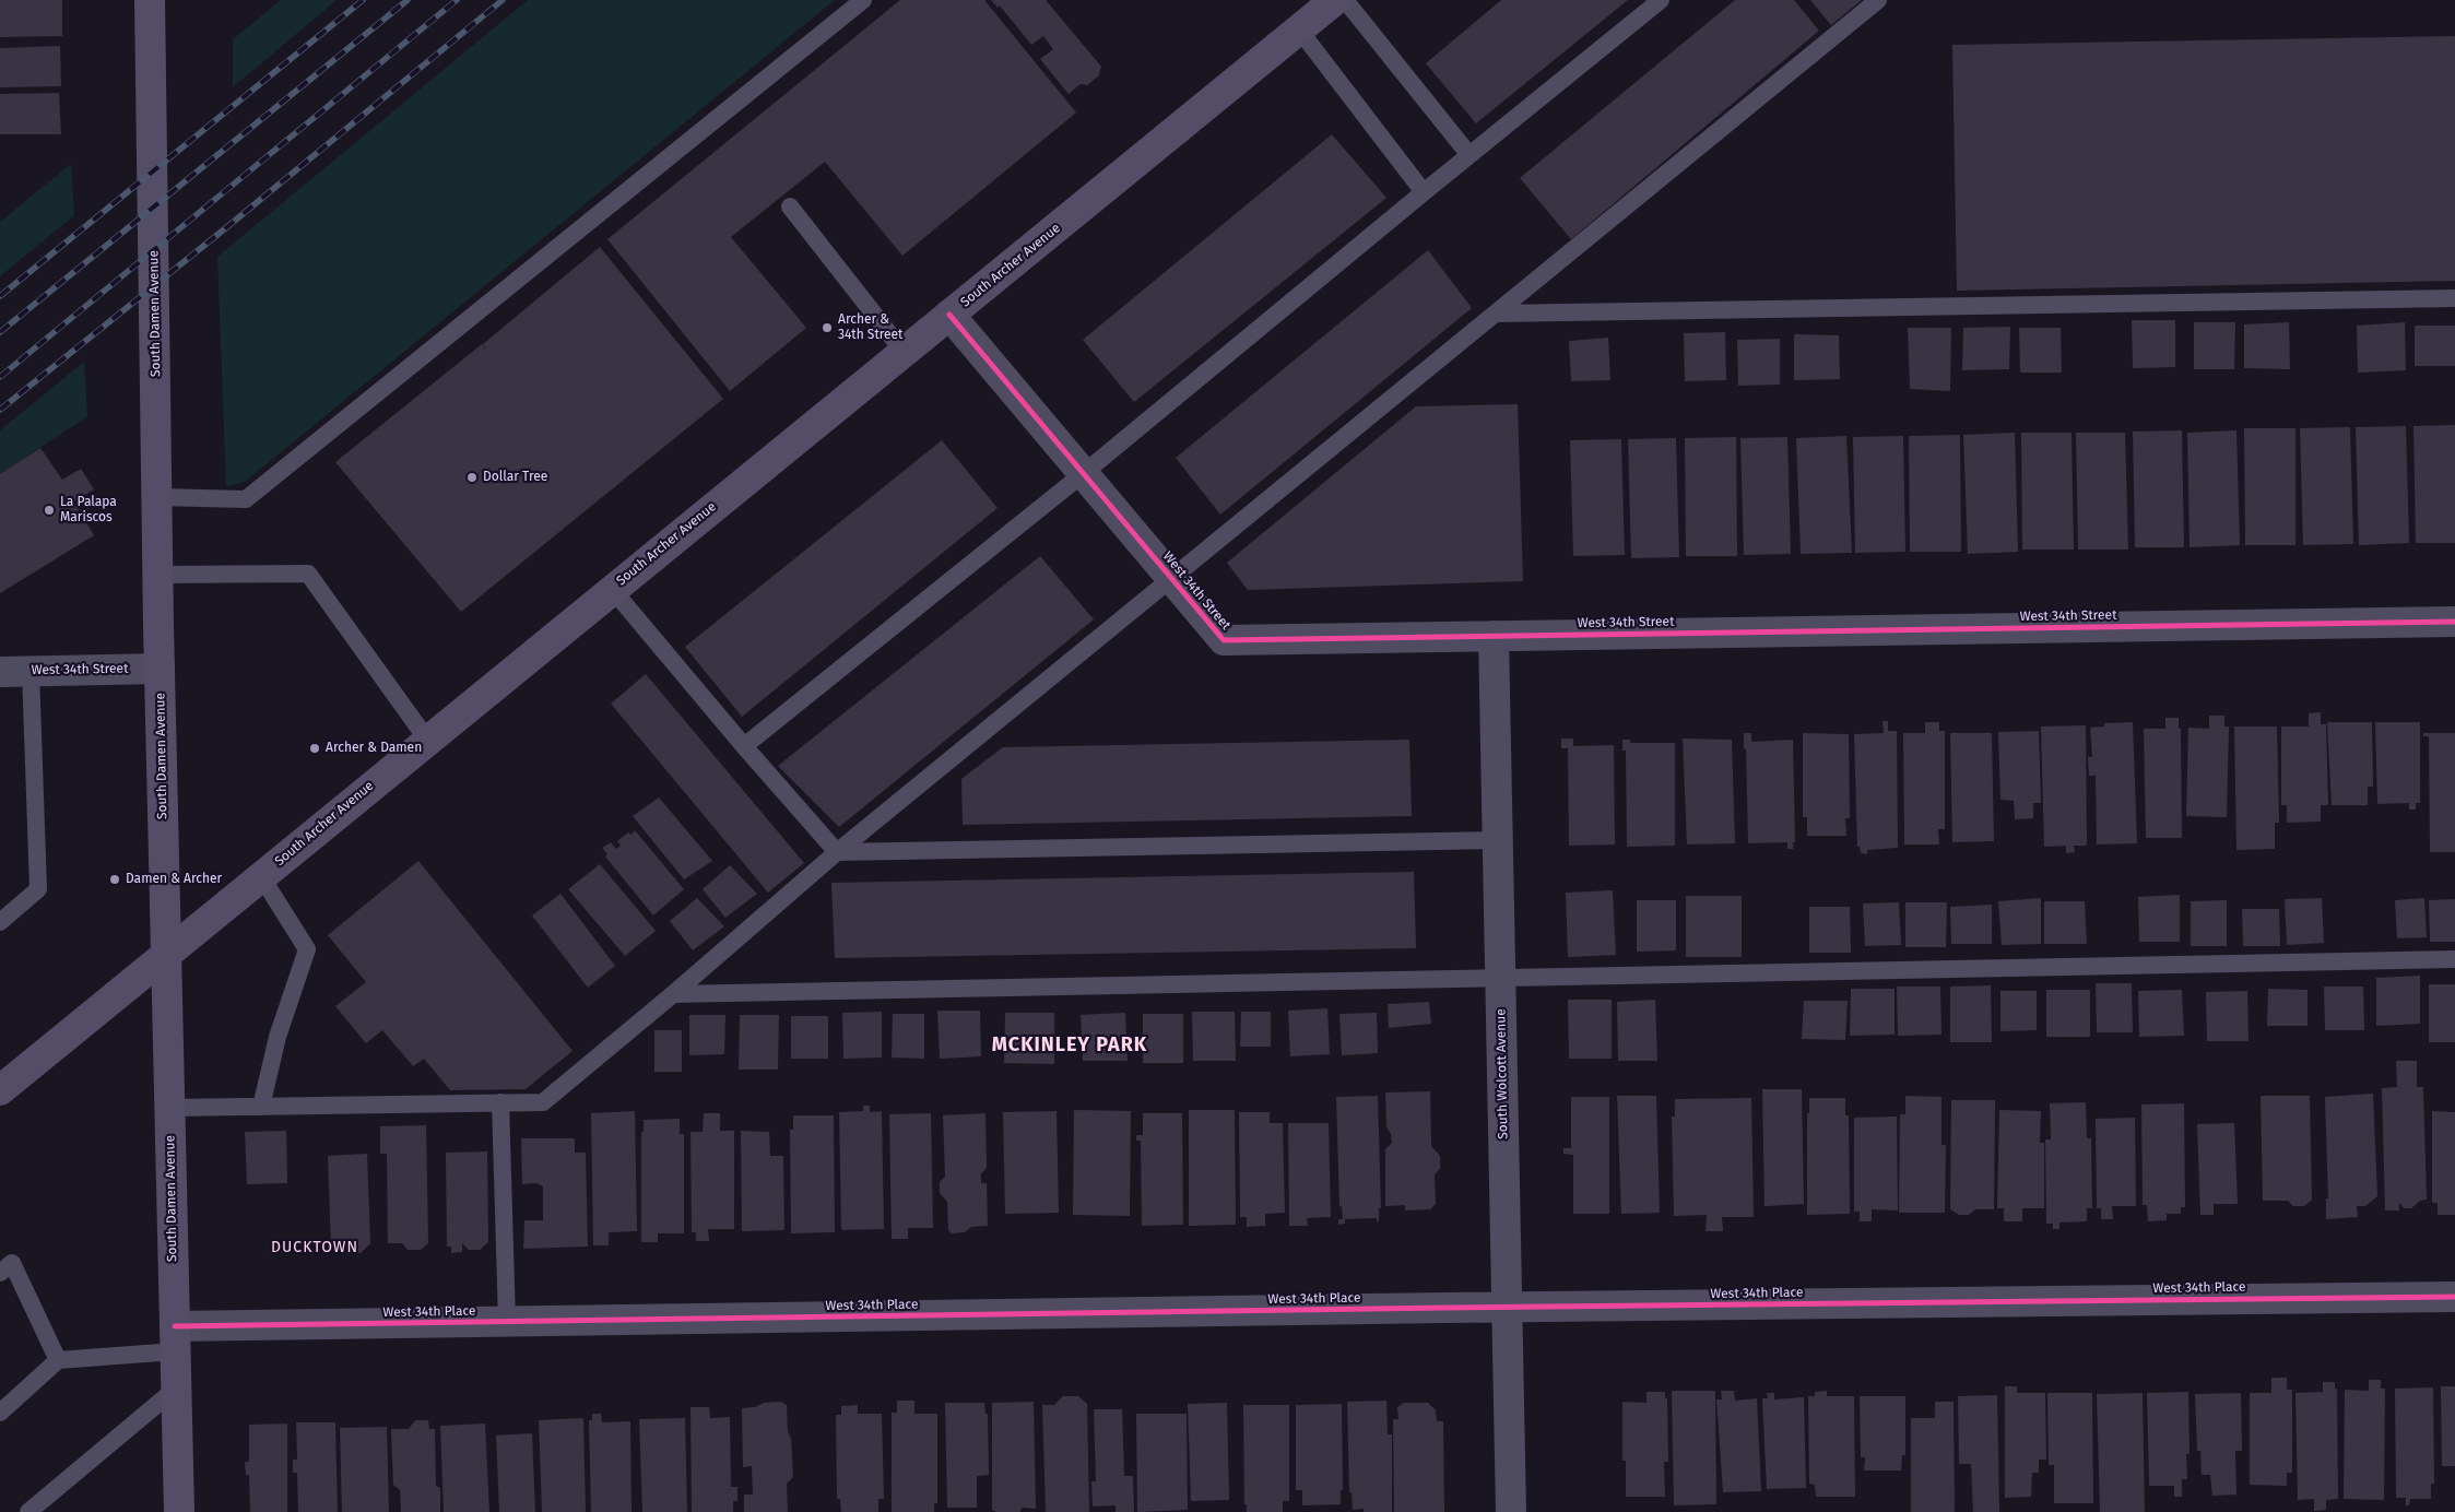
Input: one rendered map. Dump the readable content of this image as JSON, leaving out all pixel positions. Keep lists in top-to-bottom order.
{
  "streets": {
    "main road": ["South Archer Avenue", "South Damen Avenue"],
    "street": ["West 34th Street", "South Wolcott Avenue", "West 34th Place"]
  },
  "crossings": [
    ["South Archer Avenue", "South Damen Avenue"],
    ["South Archer Avenue", "West 34th Street"],
    ["South Damen Avenue", "West 34th Street"],
    ["South Damen Avenue", "West 34th Place"],
    ["West 34th Street", "South Wolcott Avenue"],
    ["South Wolcott Avenue", "West 34th Place"]
  ],
  "districts": ["MCKINLEY PARK", "DUCKTOWN"],
  "places": [
    "Archer & 34th Street",
    "Dollar Tree",
    "La Palapa Mariscos",
    "Archer & Damen",
    "Damen & Archer"
  ]
}
